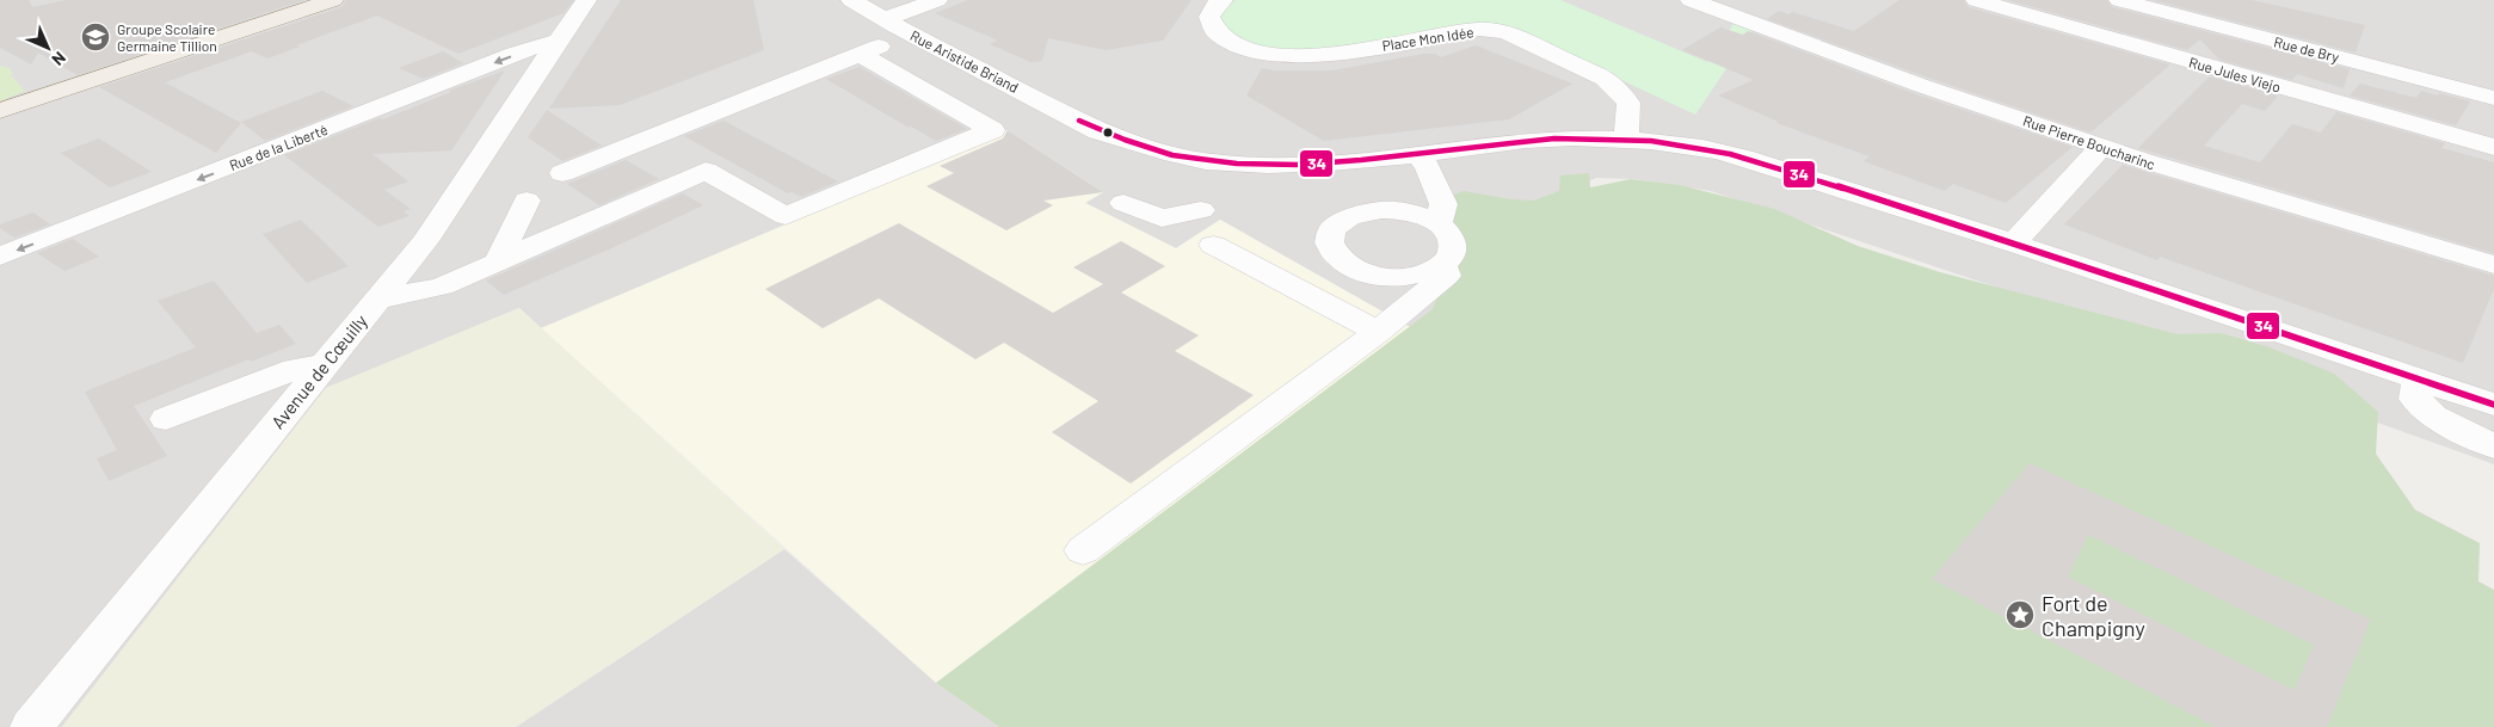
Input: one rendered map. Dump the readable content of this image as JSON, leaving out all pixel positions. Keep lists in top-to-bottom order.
{
  "streets": {
    "street": [
      "Place Mon Idée",
      "Rue de Bry",
      "Rue Aristide Briand",
      "Rue Jules Viejo",
      "Rue Pierre Boucharinc",
      "Rue de la Liberté",
      "Avenue de Cœuilly"
    ]
  },
  "crossings": [
    ["Place Mon Idée", "Rue Aristide Briand"],
    ["Rue de la Liberté", "Avenue de Cœuilly"]
  ],
  "places": {
    "school or university": ["Groupe Scolaire Germaine Tillion"],
    "place": ["Fort de Champigny"]
  },
  "lines": ["transit line 34"],
  "north": "bottom right"
}
